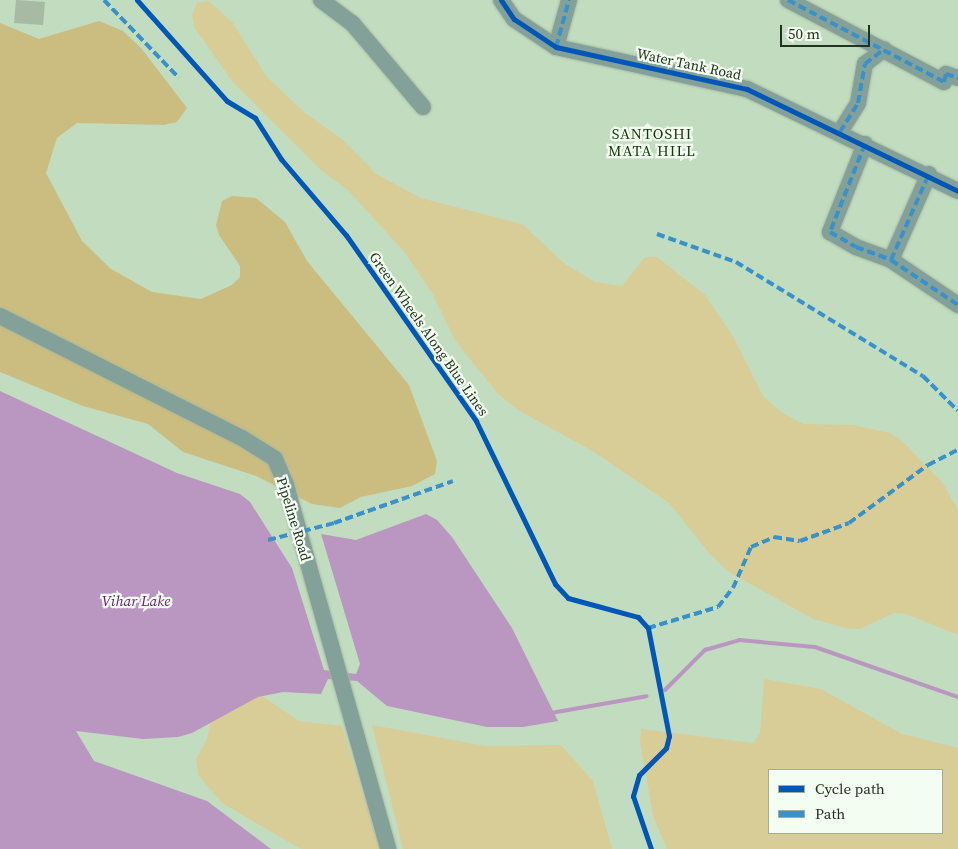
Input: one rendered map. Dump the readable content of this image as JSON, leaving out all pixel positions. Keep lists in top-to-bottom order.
{
  "streets": {
    "street": ["Water Tank Road", "Pipeline Road"],
    "cycle path": ["Green Wheels Along Blue Lines"]
  },
  "districts": ["SANTOSHI MATA HILL"],
  "water": ["Vihar Lake"],
  "legend": ["Cycle path", "Path"],
  "scale_bar": "50 m"
}
